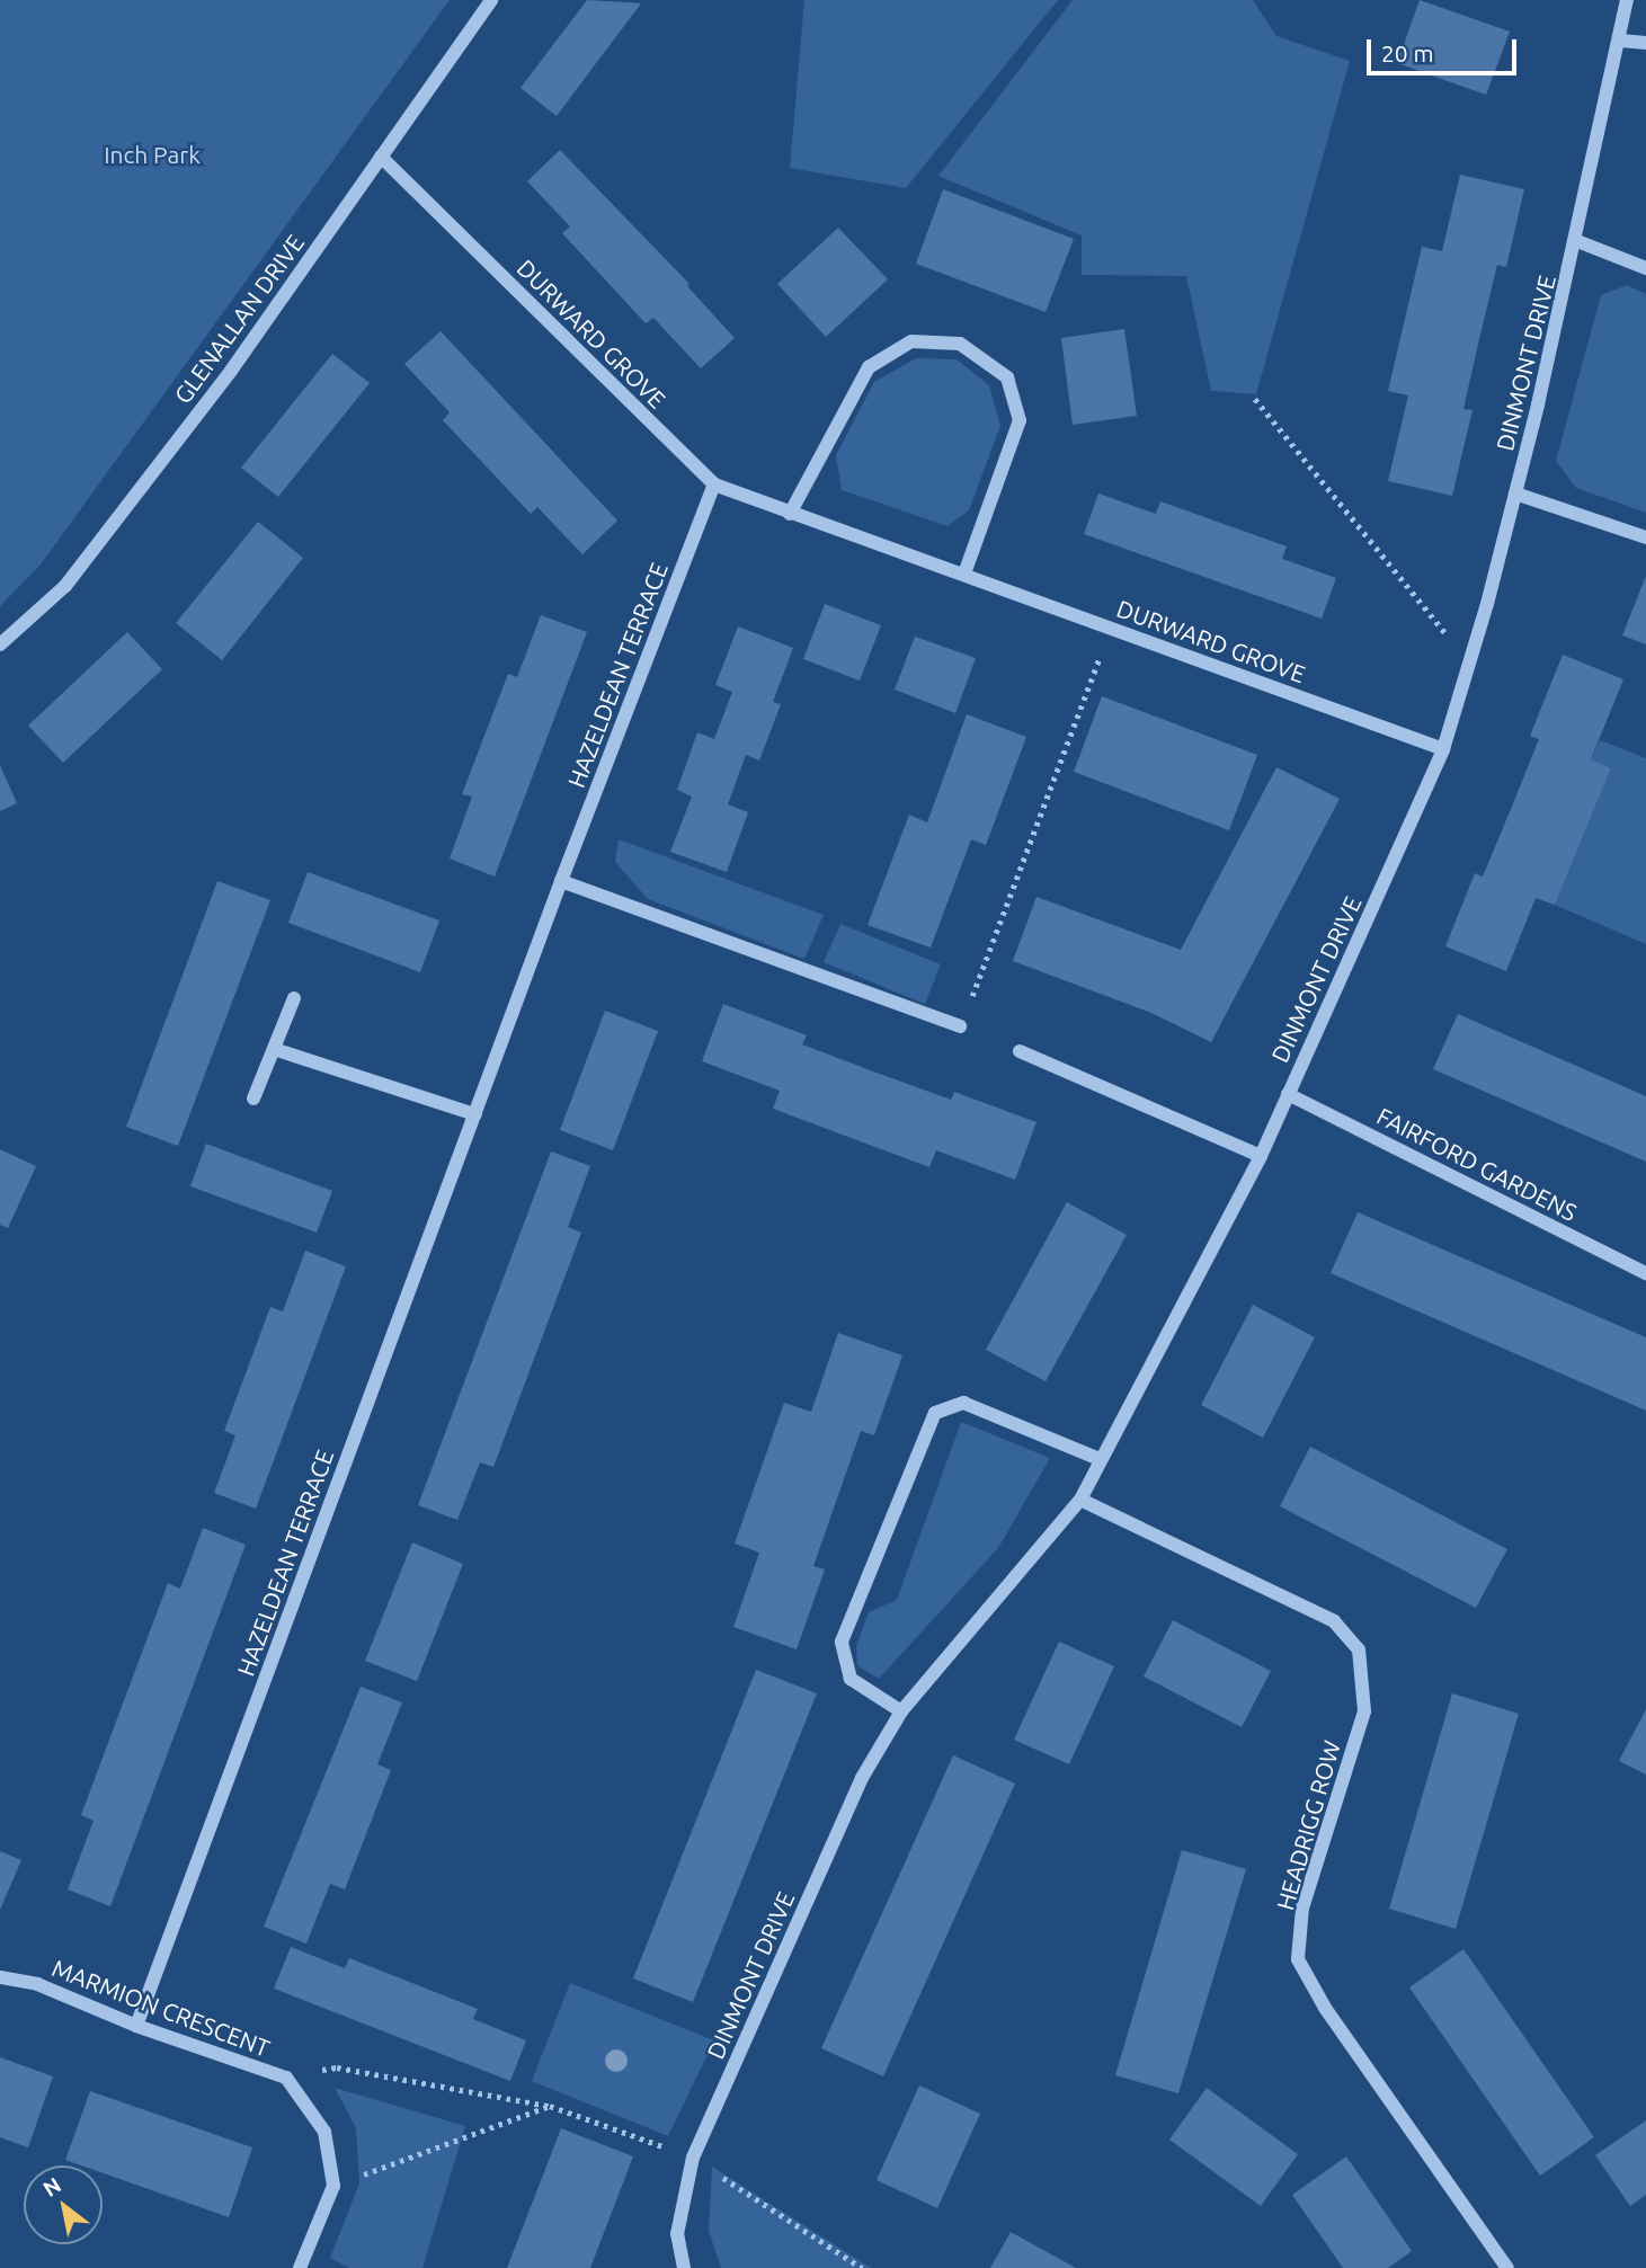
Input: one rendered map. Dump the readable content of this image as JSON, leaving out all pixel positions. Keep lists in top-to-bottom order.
{
  "streets": {
    "street": [
      "GLENALLAN DRIVE",
      "DURWARD GROVE",
      "DINMONT DRIVE",
      "HAZELDEAN TERRACE",
      "FAIRFORD GARDENS",
      "HEADRIGG ROW",
      "MARMION CRESCENT"
    ]
  },
  "crossings": [
    ["GLENALLAN DRIVE", "DURWARD GROVE"],
    ["DURWARD GROVE", "DINMONT DRIVE"],
    ["DURWARD GROVE", "HAZELDEAN TERRACE"],
    ["DINMONT DRIVE", "FAIRFORD GARDENS"],
    ["DINMONT DRIVE", "HEADRIGG ROW"],
    ["HAZELDEAN TERRACE", "MARMION CRESCENT"]
  ],
  "parks": ["Inch Park"],
  "scale_bar": "20 m",
  "north": "top left"
}
